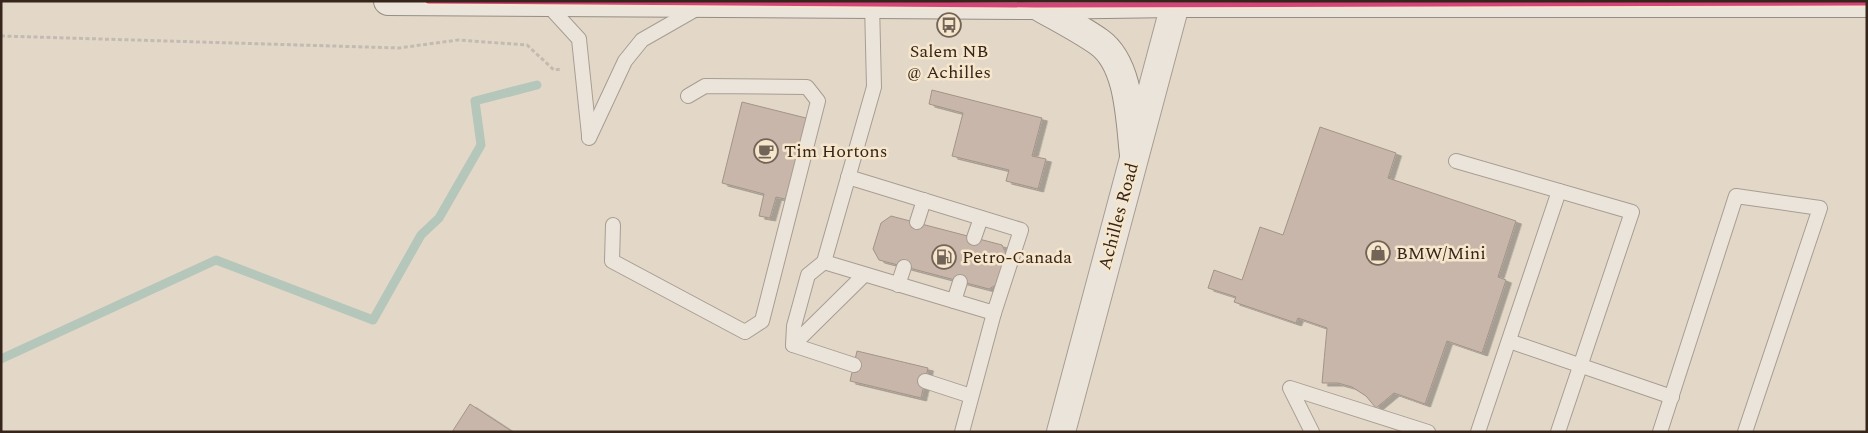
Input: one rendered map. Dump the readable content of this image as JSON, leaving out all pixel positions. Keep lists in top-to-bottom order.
{
  "streets": {
    "main road": ["Achilles Road"]
  },
  "places": {
    "bus stop": ["Salem NB @ Achilles"],
    "cafe": ["Tim Hortons"],
    "shop": ["BMW/Mini"],
    "fuel station": ["Petro-Canada"]
  }
}
